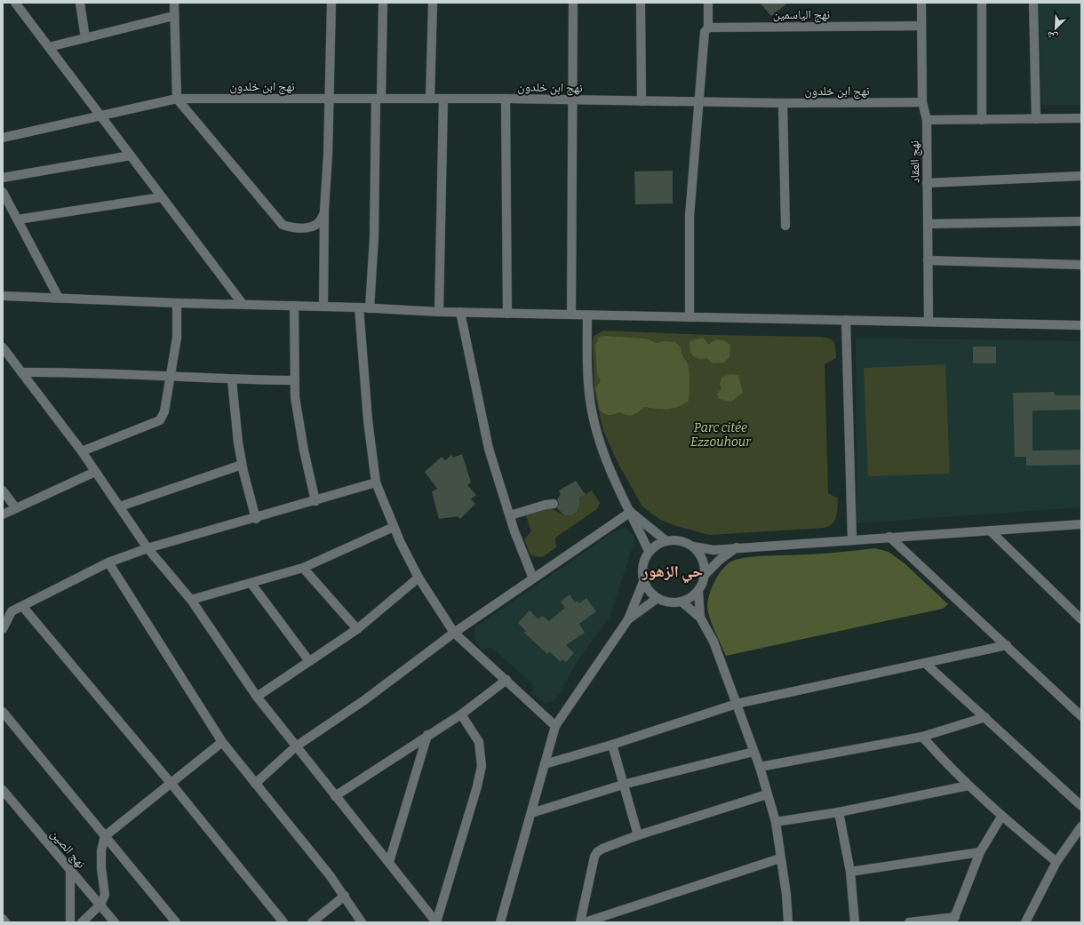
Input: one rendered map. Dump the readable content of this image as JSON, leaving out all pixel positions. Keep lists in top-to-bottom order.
{
  "streets": {
    "street": [
      "نهج الياسمين",
      "نهج ابن خلدون",
      "نهج العقاد",
      "نهج الصين"
    ]
  },
  "crossings": [
    ["نهج الياسمين", "نهج العقاد"],
    ["نهج ابن خلدون", "نهج العقاد"]
  ],
  "districts": ["حي الزهور"],
  "parks": ["Parc citée Ezzouhour"],
  "north": "bottom left"
}
